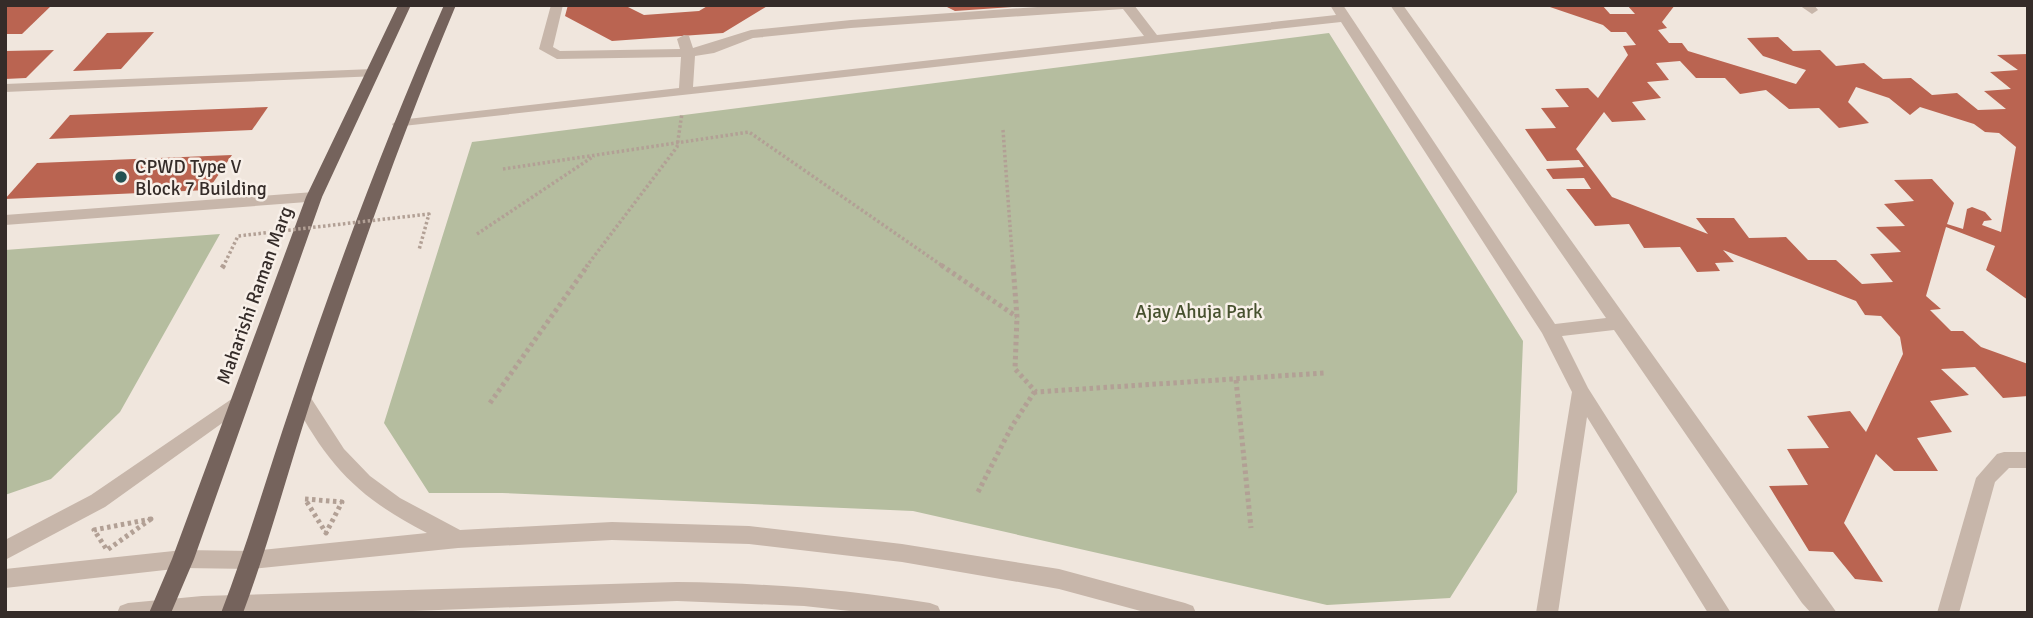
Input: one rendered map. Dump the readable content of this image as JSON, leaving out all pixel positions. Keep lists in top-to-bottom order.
{
  "streets": {
    "main road": ["Maharishi Raman Marg"]
  },
  "parks": ["Ajay Ahuja Park"],
  "places": ["CPWD Type V Block 7 Building"]
}
